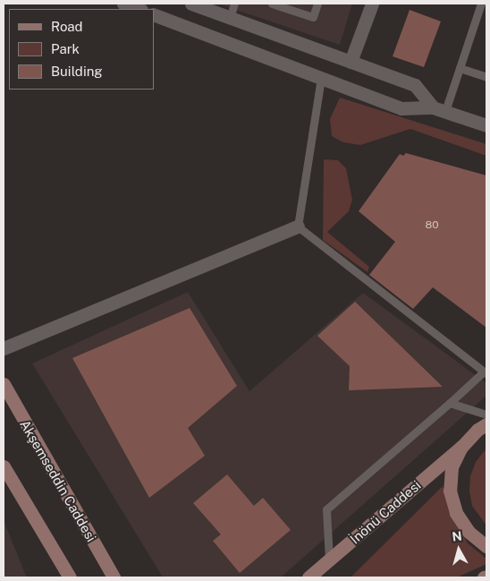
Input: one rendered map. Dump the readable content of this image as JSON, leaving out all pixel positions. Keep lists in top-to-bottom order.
{
  "streets": {
    "main road": ["Akşemseddin Caddesi", "İnönü Caddesi"]
  },
  "house_numbers": ["80"],
  "legend": ["Road", "Park", "Building"],
  "north": "top"
}
